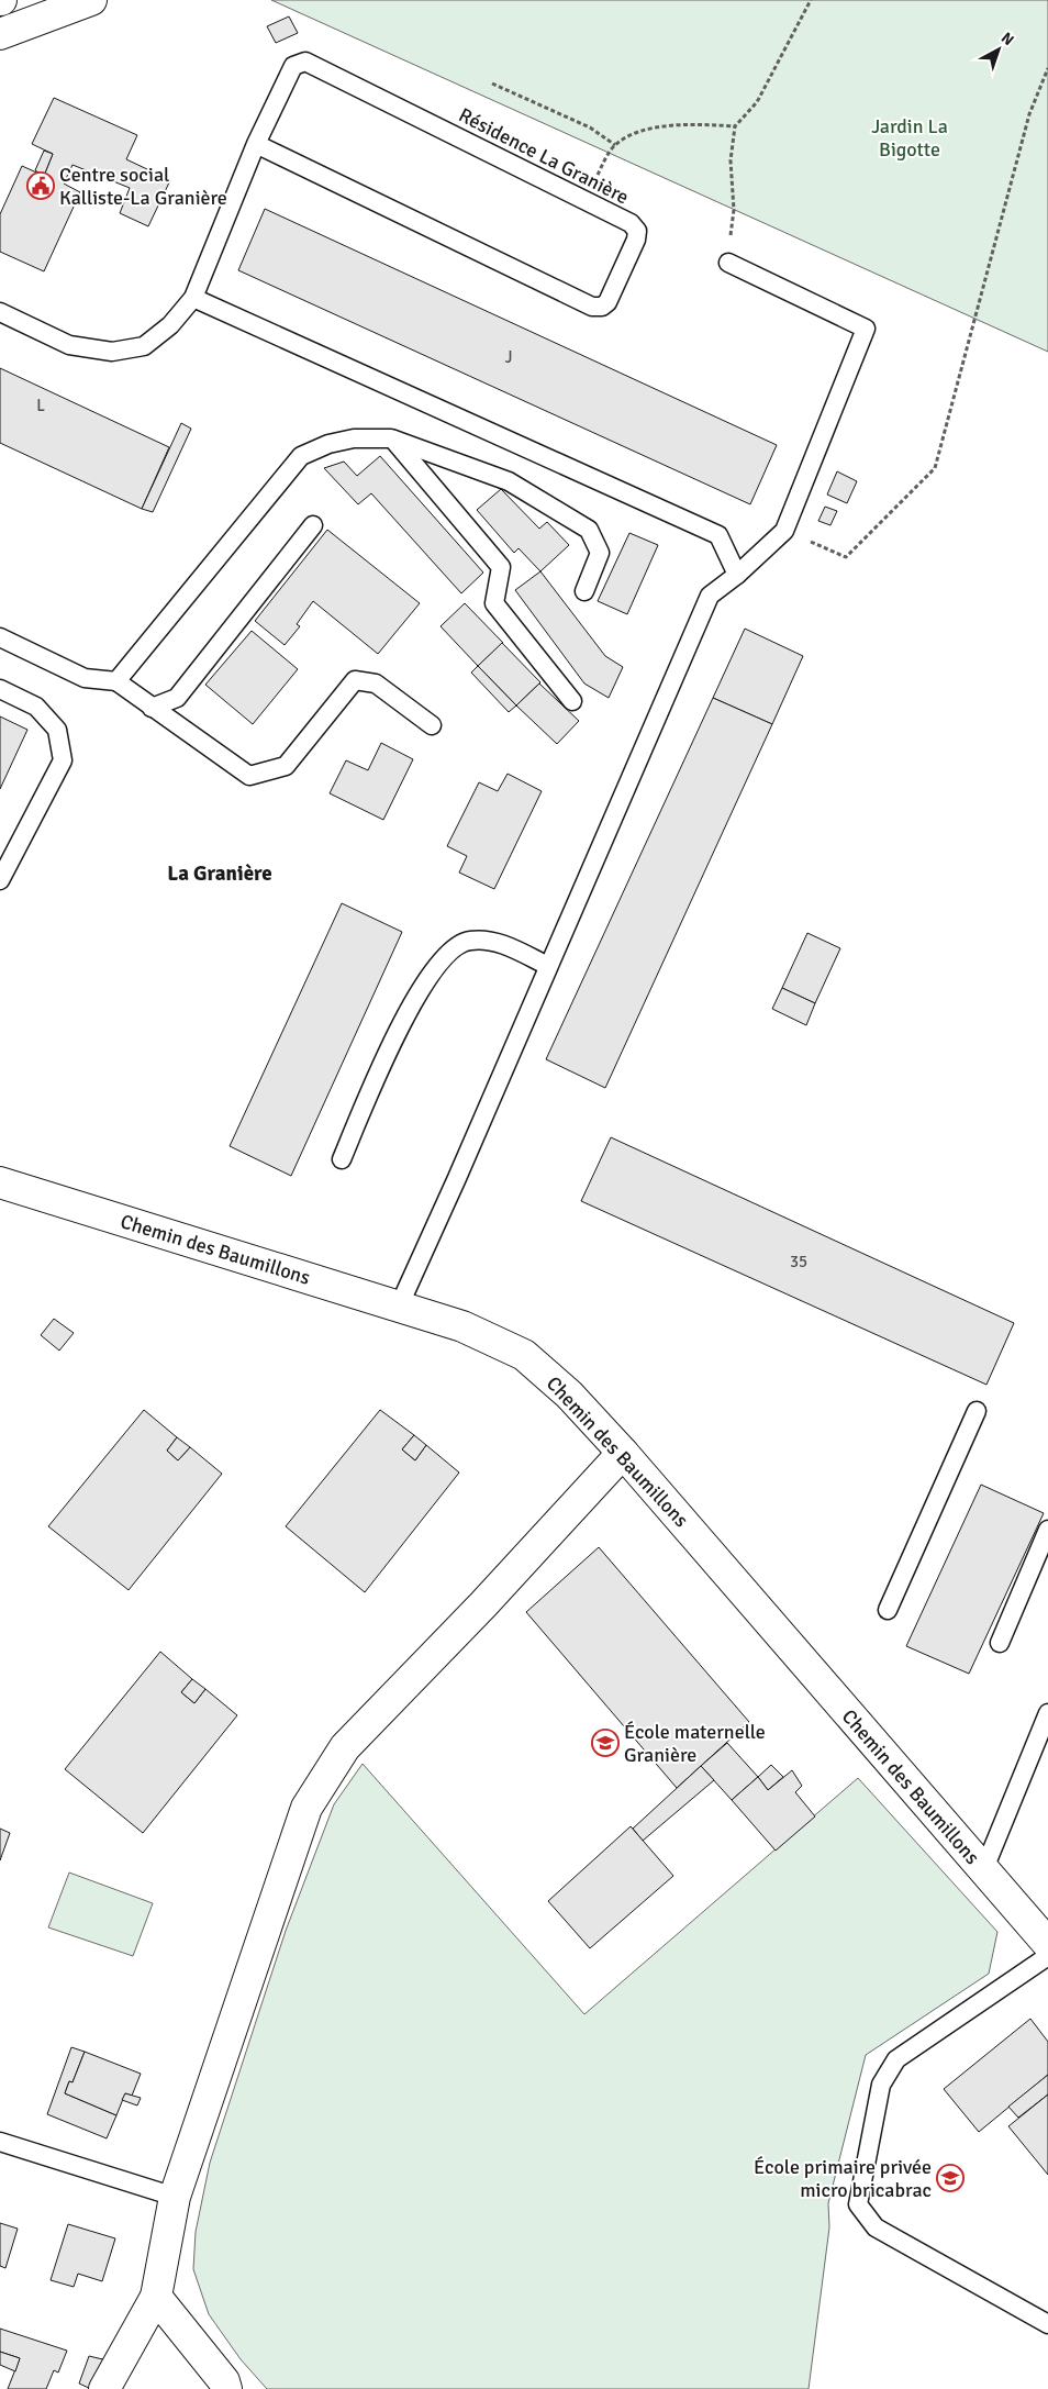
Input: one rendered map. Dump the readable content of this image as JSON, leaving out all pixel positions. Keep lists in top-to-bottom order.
{
  "streets": {
    "street": ["Chemin des Baumillons"],
    "lane": ["Résidence La Granière"]
  },
  "districts": ["La Granière"],
  "parks": ["Jardin La Bigotte"],
  "places": {
    "public building": ["Centre social Kalliste-La Granière"],
    "school or university": ["École maternelle Granière", "École primaire privée micro bricabrac"]
  },
  "house_numbers": ["J", "L", "35"],
  "north": "top right"
}
